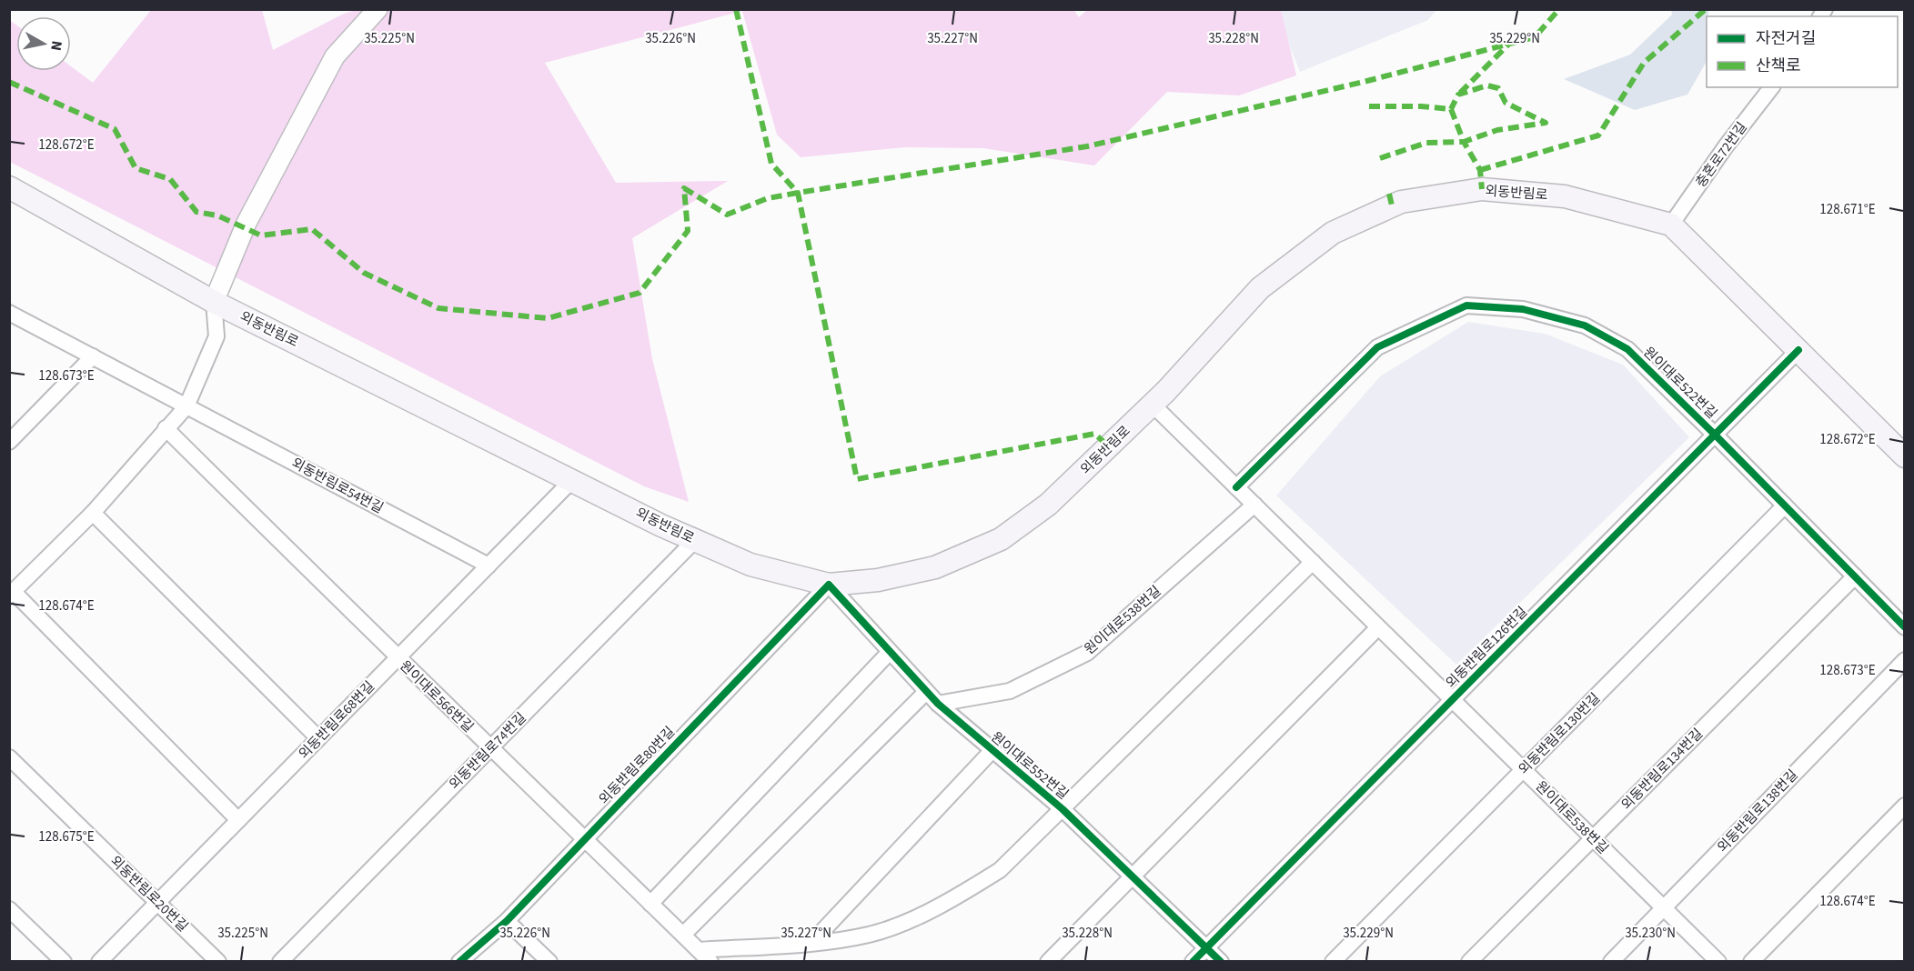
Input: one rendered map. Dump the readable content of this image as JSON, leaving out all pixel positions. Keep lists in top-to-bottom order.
{
  "streets": {
    "main road": ["외동반림로"],
    "street": [
      "충혼로72번길",
      "원이대로522번길",
      "외동반림로54번길",
      "원이대로538번길",
      "외동반림로126번길",
      "원이대로566번길",
      "외동반림로68번길",
      "외동반림로130번길",
      "외동반림로74번길",
      "외동반림로80번길",
      "원이대로552번길",
      "외동반림로134번길",
      "외동반림로138번길",
      "외동반림로20번길"
    ]
  },
  "crossings": [
    ["충혼로72번길", "외동반림로"],
    ["외동반림로", "원이대로538번길"],
    ["외동반림로", "외동반림로126번길"],
    ["외동반림로", "외동반림로68번길"],
    ["외동반림로", "외동반림로74번길"],
    ["외동반림로", "외동반림로80번길"],
    ["외동반림로", "원이대로552번길"],
    ["원이대로522번길", "원이대로538번길"],
    ["원이대로522번길", "외동반림로126번길"],
    ["원이대로522번길", "외동반림로130번길"],
    ["원이대로522번길", "외동반림로134번길"],
    ["외동반림로54번길", "외동반림로68번길"],
    ["원이대로538번길", "외동반림로126번길"],
    ["원이대로538번길", "외동반림로130번길"],
    ["원이대로538번길", "원이대로552번길"],
    ["원이대로538번길", "외동반림로134번길"],
    ["원이대로538번길", "외동반림로138번길"],
    ["외동반림로126번길", "원이대로552번길"],
    ["원이대로566번길", "외동반림로68번길"],
    ["원이대로566번길", "외동반림로74번길"],
    ["원이대로566번길", "외동반림로80번길"],
    ["원이대로566번길", "원이대로552번길"],
    ["외동반림로68번길", "외동반림로20번길"],
    ["외동반림로80번길", "원이대로552번길"]
  ],
  "legend": ["자전거길", "산책로"],
  "north": "right",
  "coordinates": [
    "35.225°N",
    "35.226°N",
    "35.227°N",
    "35.228°N",
    "35.229°N",
    "128.672°E",
    "128.671°E",
    "128.673°E",
    "128.674°E",
    "128.675°E",
    "35.230°N"
  ]
}
